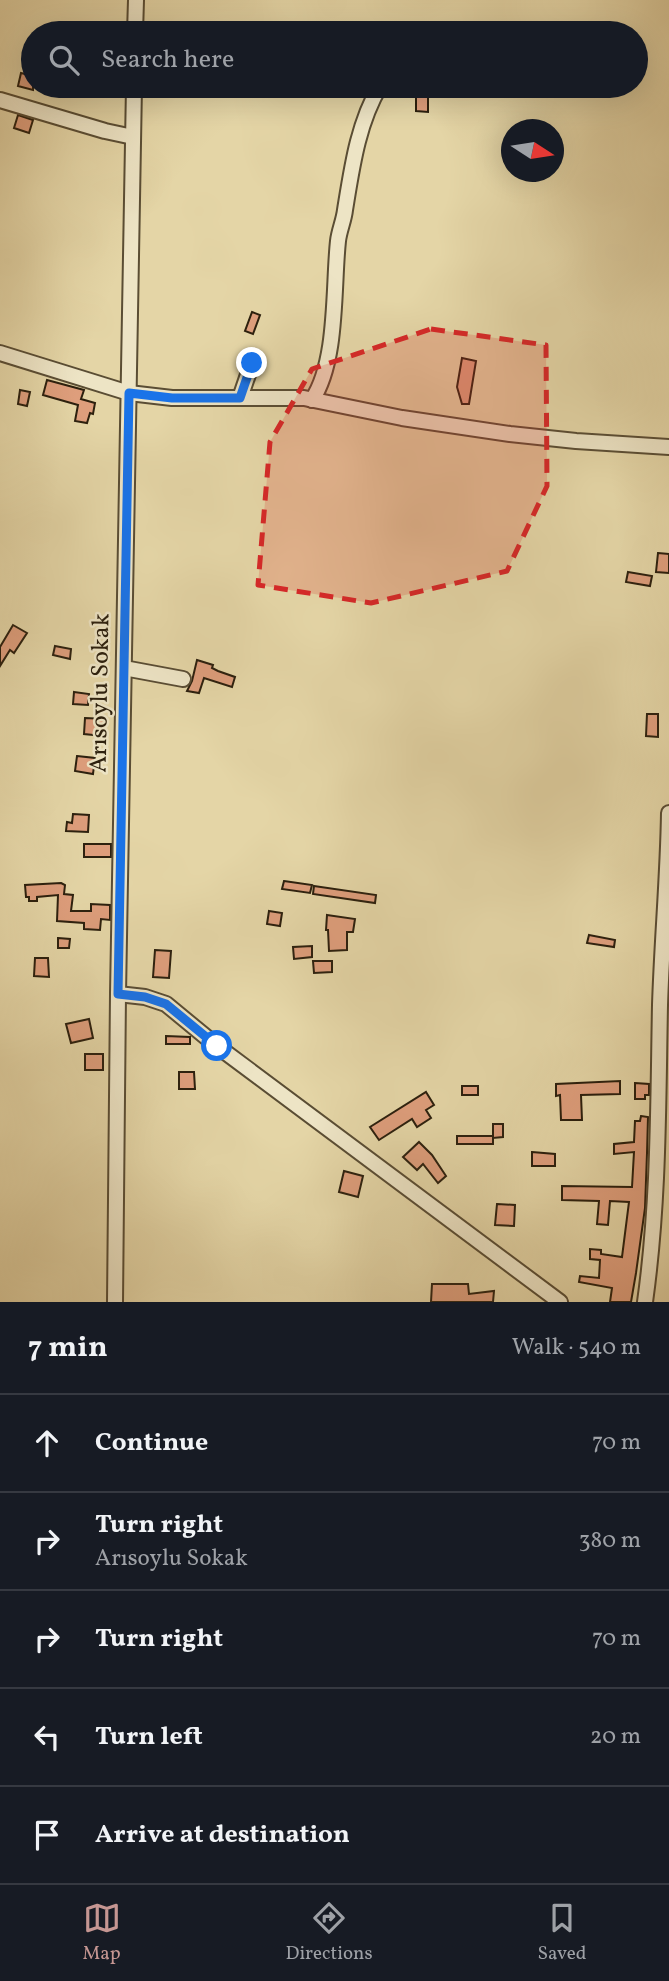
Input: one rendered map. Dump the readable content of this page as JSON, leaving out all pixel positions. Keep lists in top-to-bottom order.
{
  "streets": {
    "street": ["Arısoylu Sokak"]
  },
  "north": "right",
  "page": {
    "search": "Search here",
    "heading": ["7 min", "Walk · 540 m"],
    "list": [
      ["Continue", "70 m"],
      ["Turn right", "Arısoylu Sokak", "380 m"],
      ["Turn right", "70 m"],
      ["Turn left", "20 m"],
      "Arrive at destination"
    ],
    "nav": ["Map", "Directions", "Saved"]
  }
}
